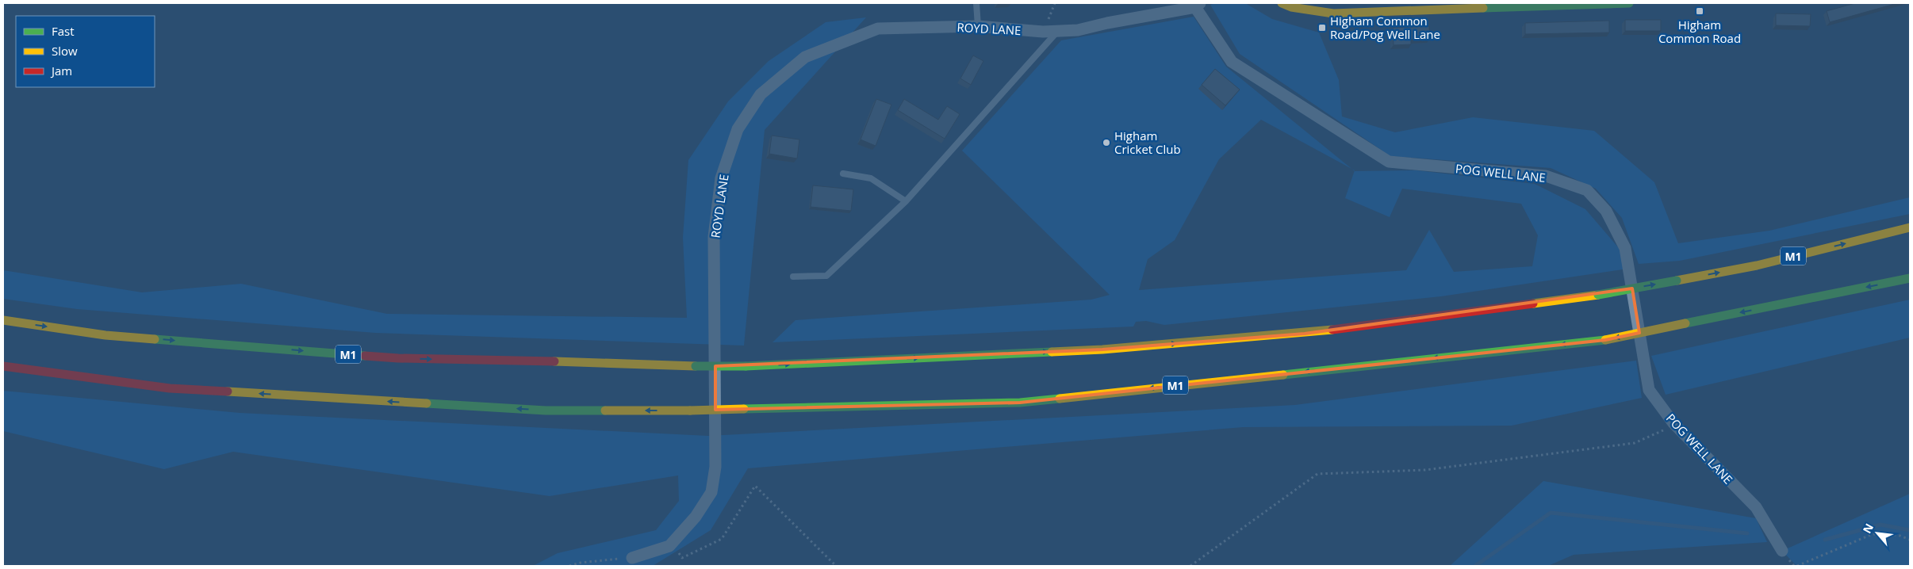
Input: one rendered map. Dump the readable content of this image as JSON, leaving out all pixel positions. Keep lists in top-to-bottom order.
{
  "streets": {
    "main road": ["M1"],
    "street": ["ROYD LANE", "POG WELL LANE"]
  },
  "crossings": [
    ["ROYD LANE", "POG WELL LANE"]
  ],
  "places": {
    "transit": ["Higham Common Road", "Higham Common Road/Pog Well Lane"],
    "other": ["Higham Cricket Club"]
  },
  "legend": ["Fast", "Slow", "Jam"],
  "north": "top left"
}
